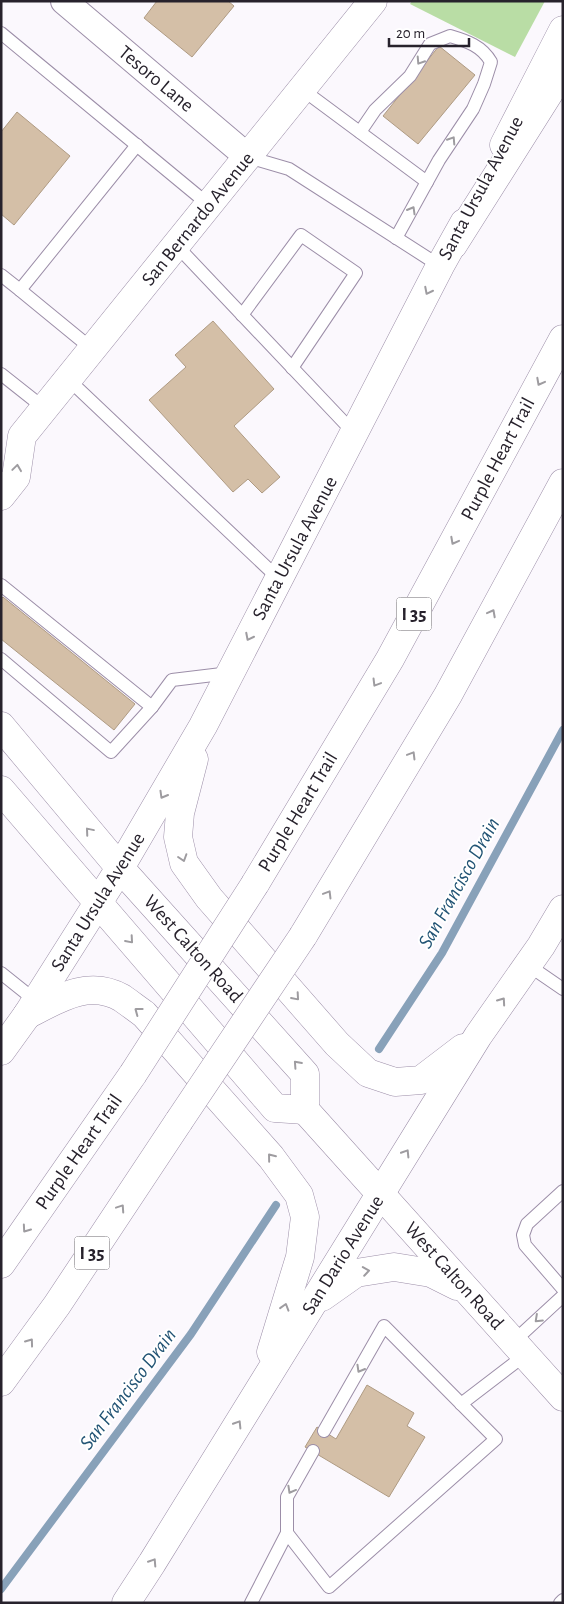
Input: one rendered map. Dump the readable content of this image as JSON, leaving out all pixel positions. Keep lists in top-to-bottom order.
{
  "streets": {
    "main road": [
      "Santa Ursula Avenue",
      "San Bernardo Avenue",
      "Purple Heart Trail",
      "I 35",
      "West Calton Road",
      "San Dario Avenue"
    ],
    "street": ["Tesoro Lane"]
  },
  "crossings": [
    ["Tesoro Lane", "San Bernardo Avenue"],
    ["Santa Ursula Avenue", "West Calton Road"],
    ["West Calton Road", "San Dario Avenue"]
  ],
  "water": ["San Francisco Drain"],
  "scale_bar": "20 m"
}
